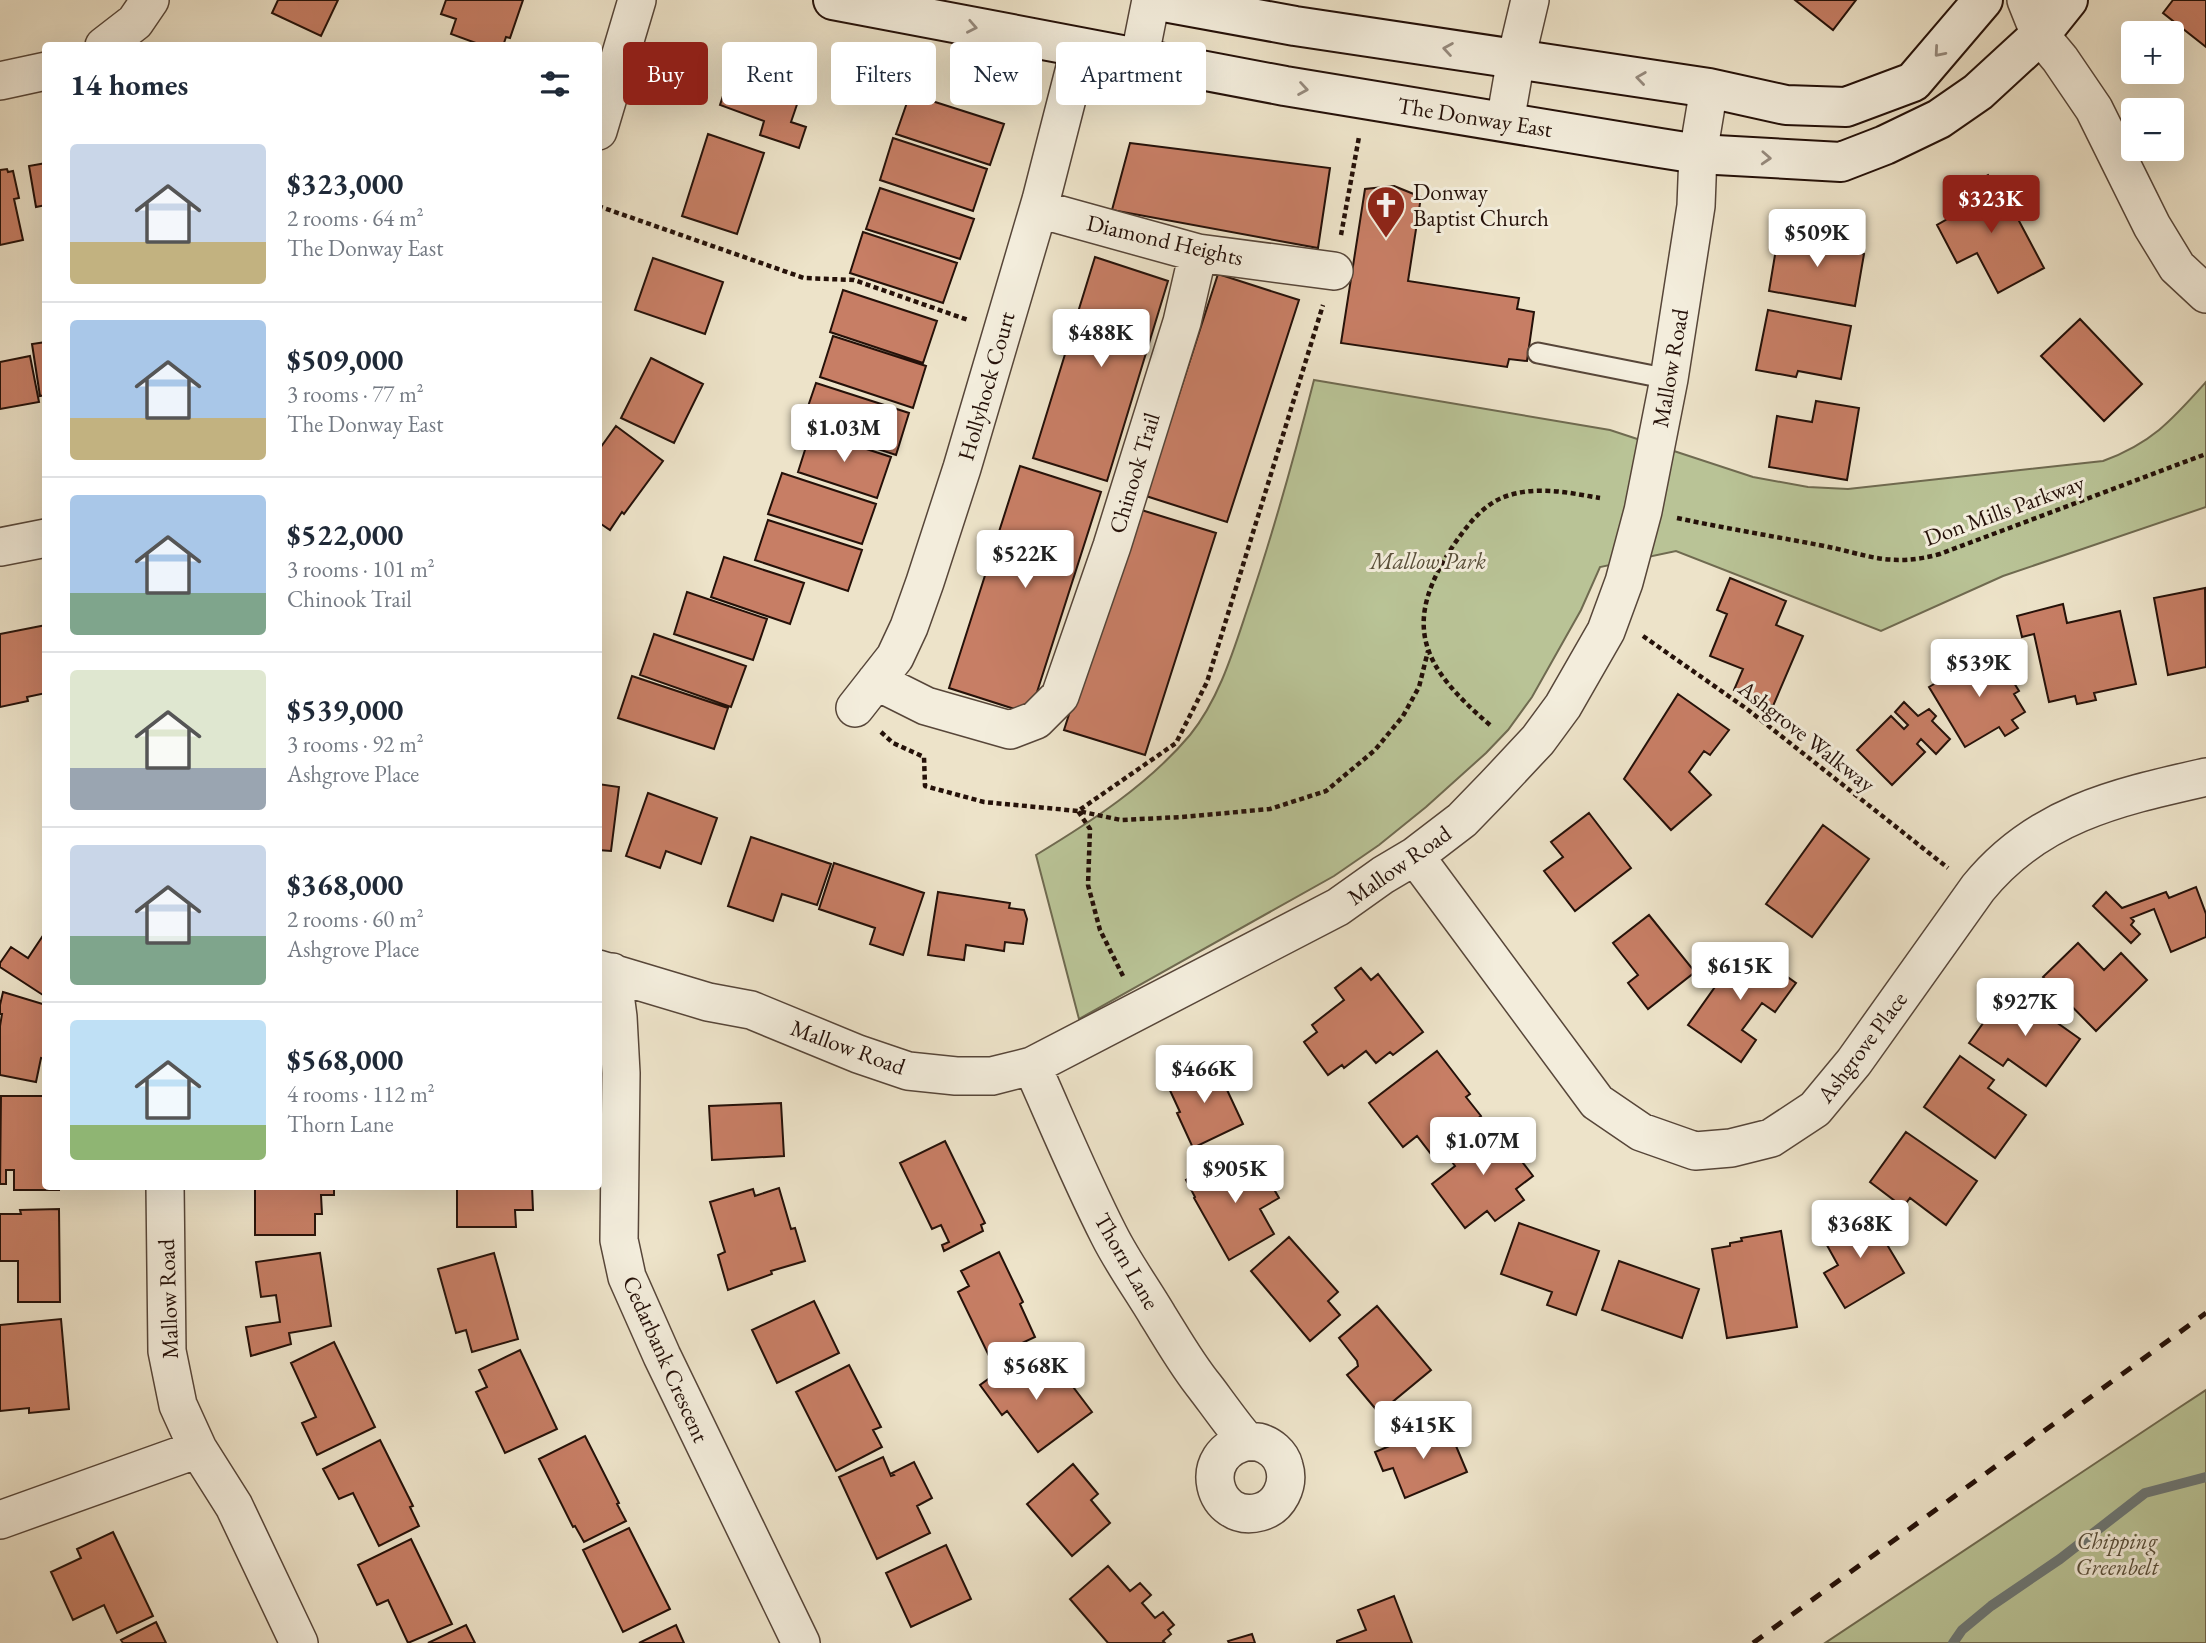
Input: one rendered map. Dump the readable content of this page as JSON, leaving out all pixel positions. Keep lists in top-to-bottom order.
{
  "streets": {
    "street": [
      "The Donway East",
      "Diamond Heights",
      "Mallow Road",
      "Hollyhock Court",
      "Chinook Trail",
      "Ashgrove Place",
      "Thorn Lane",
      "Cedarbank Crescent"
    ],
    "path": ["Don Mills Parkway", "Ashgrove Walkway"]
  },
  "crossings": [
    ["The Donway East", "Mallow Road"],
    ["Diamond Heights", "Hollyhock Court"],
    ["Diamond Heights", "Chinook Trail"],
    ["Mallow Road", "Don Mills Parkway"],
    ["Mallow Road", "Ashgrove Place"],
    ["Mallow Road", "Thorn Lane"],
    ["Mallow Road", "Cedarbank Crescent"],
    ["Hollyhock Court", "Chinook Trail"]
  ],
  "parks": ["Mallow Park", "Chipping Greenbelt"],
  "places": {
    "church": ["Donway Baptist Church"]
  },
  "page": {
    "map_buttons": ["+", "−"],
    "chip": [
      "Buy",
      "Rent",
      "Filters",
      "New",
      "Apartment"
    ],
    "heading": "14 homes",
    "list": [
      {
        "name": "$323,000",
        "note": "2 rooms · 64 m² · The Donway East"
      },
      {
        "name": "$509,000",
        "note": "3 rooms · 77 m² · The Donway East"
      },
      {
        "name": "$522,000",
        "note": "3 rooms · 101 m² · Chinook Trail"
      },
      {
        "name": "$539,000",
        "note": "3 rooms · 92 m² · Ashgrove Place"
      },
      {
        "name": "$368,000",
        "note": "2 rooms · 60 m² · Ashgrove Place"
      },
      {
        "name": "$568,000",
        "note": "4 rooms · 112 m² · Thorn Lane"
      }
    ],
    "price": [
      "$323K",
      "$509K",
      "$488K",
      "$1.03M",
      "$522K",
      "$539K",
      "$615K",
      "$927K",
      "$466K",
      "$1.07M",
      "$905K",
      "$368K",
      "$568K",
      "$415K"
    ]
  }
}
